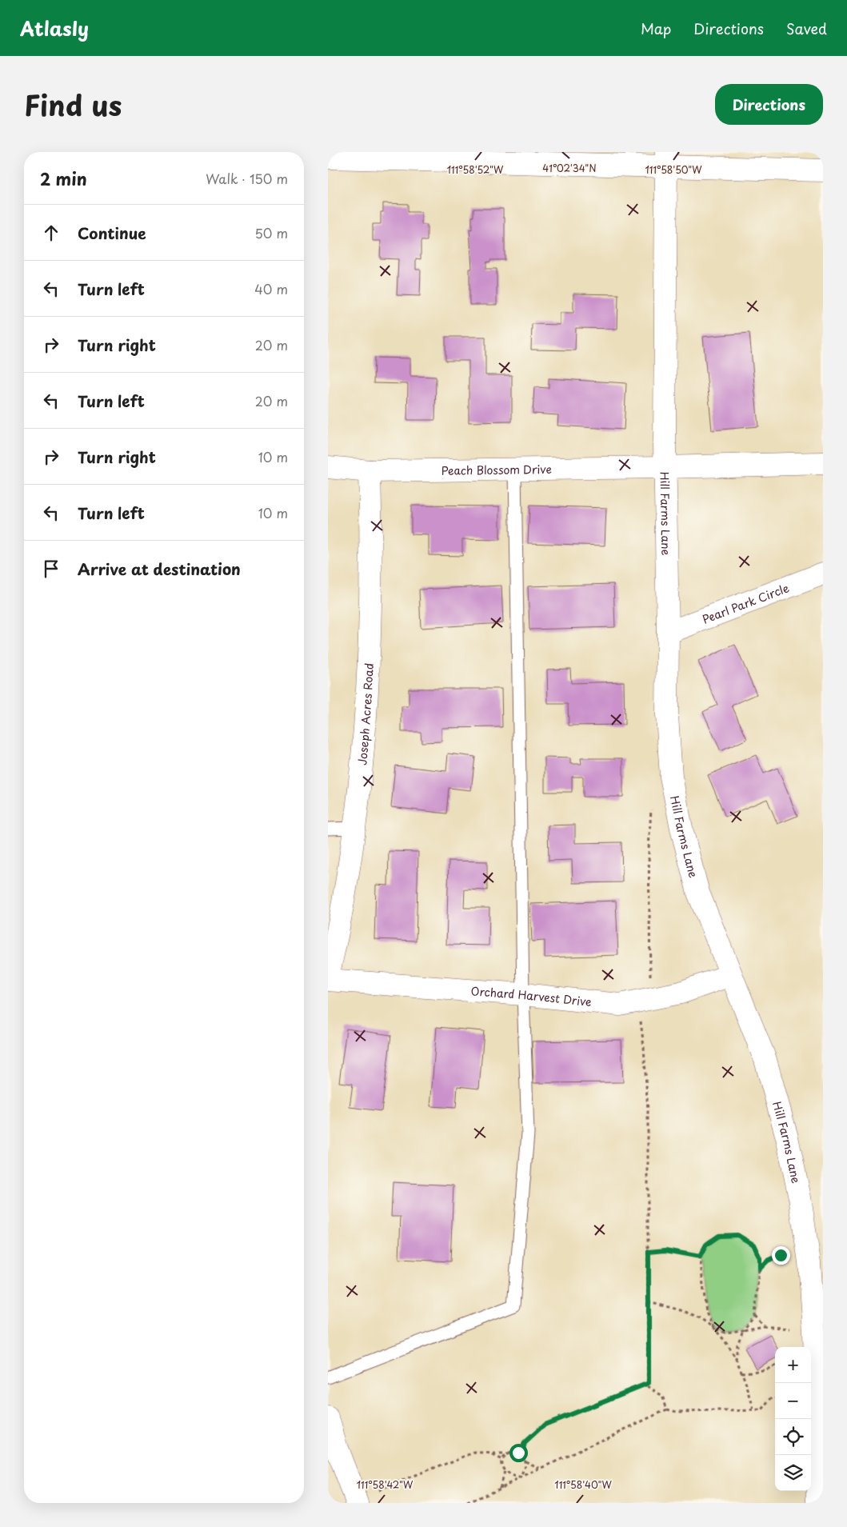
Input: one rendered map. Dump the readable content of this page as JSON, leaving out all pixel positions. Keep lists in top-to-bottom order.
{
  "streets": {
    "street": [
      "Peach Blossom Drive",
      "Hill Farms Lane",
      "Pearl Park Circle",
      "Joseph Acres Road",
      "Orchard Harvest Drive"
    ]
  },
  "crossings": [
    ["Peach Blossom Drive", "Hill Farms Lane"],
    ["Peach Blossom Drive", "Joseph Acres Road"],
    ["Hill Farms Lane", "Pearl Park Circle"],
    ["Hill Farms Lane", "Orchard Harvest Drive"]
  ],
  "page": {
    "header": "Atlasly",
    "nav": ["Map", "Directions", "Saved"],
    "title": "Find us",
    "buttons": "Directions",
    "heading": ["2 min", "Walk · 150 m"],
    "list": [
      ["Continue", "50 m"],
      ["Turn left", "40 m"],
      ["Turn right", "20 m"],
      ["Turn left", "20 m"],
      ["Turn right", "10 m"],
      ["Turn left", "10 m"],
      "Arrive at destination"
    ],
    "map_buttons": ["+", "−"]
  },
  "coordinates": [
    "41°02'34\"N",
    "111°58'52\"W",
    "111°58'50\"W",
    "111°58'42\"W",
    "111°58'40\"W"
  ]
}
